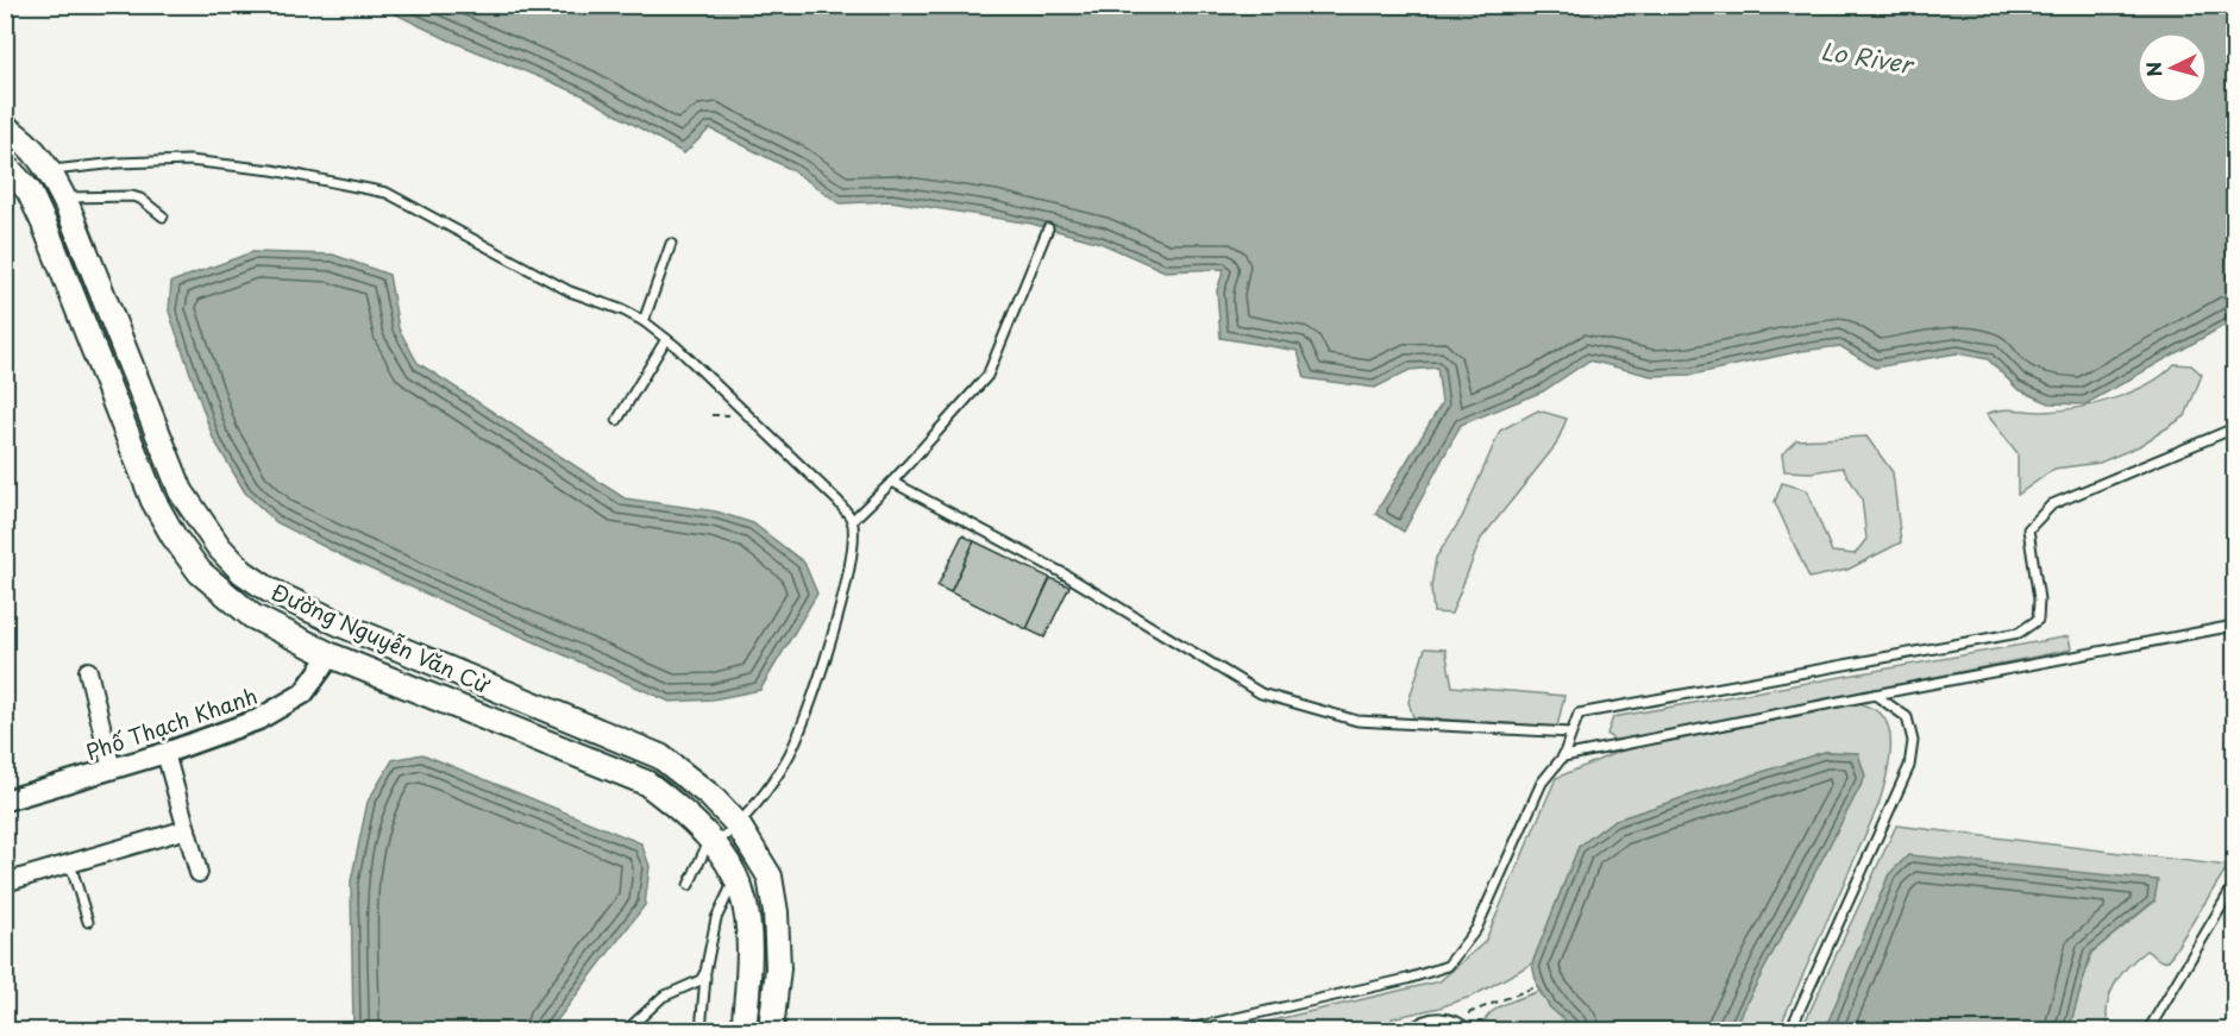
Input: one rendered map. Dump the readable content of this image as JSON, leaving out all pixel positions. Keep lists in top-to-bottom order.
{
  "streets": {
    "main road": ["Đường Nguyễn Văn Cừ"],
    "street": ["Phố Thạch Khanh"]
  },
  "crossings": [
    ["Đường Nguyễn Văn Cừ", "Phố Thạch Khanh"]
  ],
  "water": ["Lo River"],
  "north": "left"
}
